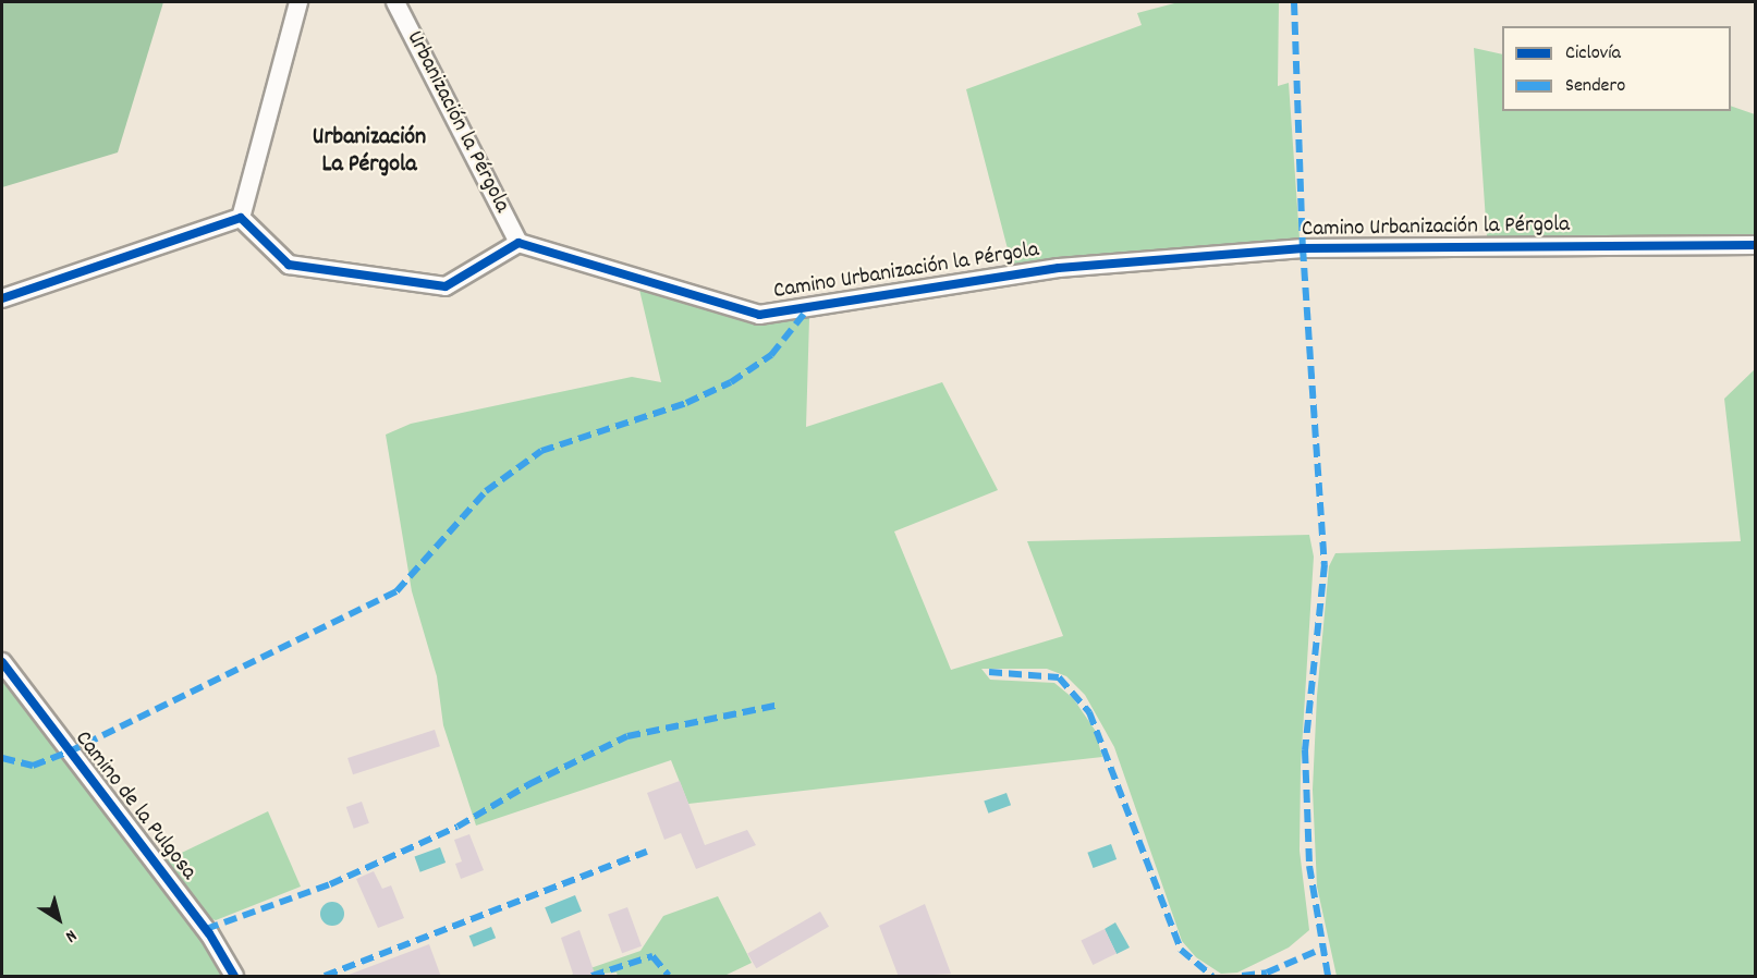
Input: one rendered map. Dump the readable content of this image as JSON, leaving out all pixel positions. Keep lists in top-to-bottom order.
{
  "streets": {
    "street": ["Urbanización la Pérgola", "Camino Urbanización la Pérgola", "Camino de la Pulgosa"]
  },
  "crossings": [
    ["Urbanización la Pérgola", "Camino Urbanización la Pérgola"]
  ],
  "districts": ["Urbanización La Pérgola"],
  "legend": ["Ciclovía", "Sendero"],
  "north": "bottom right"
}
